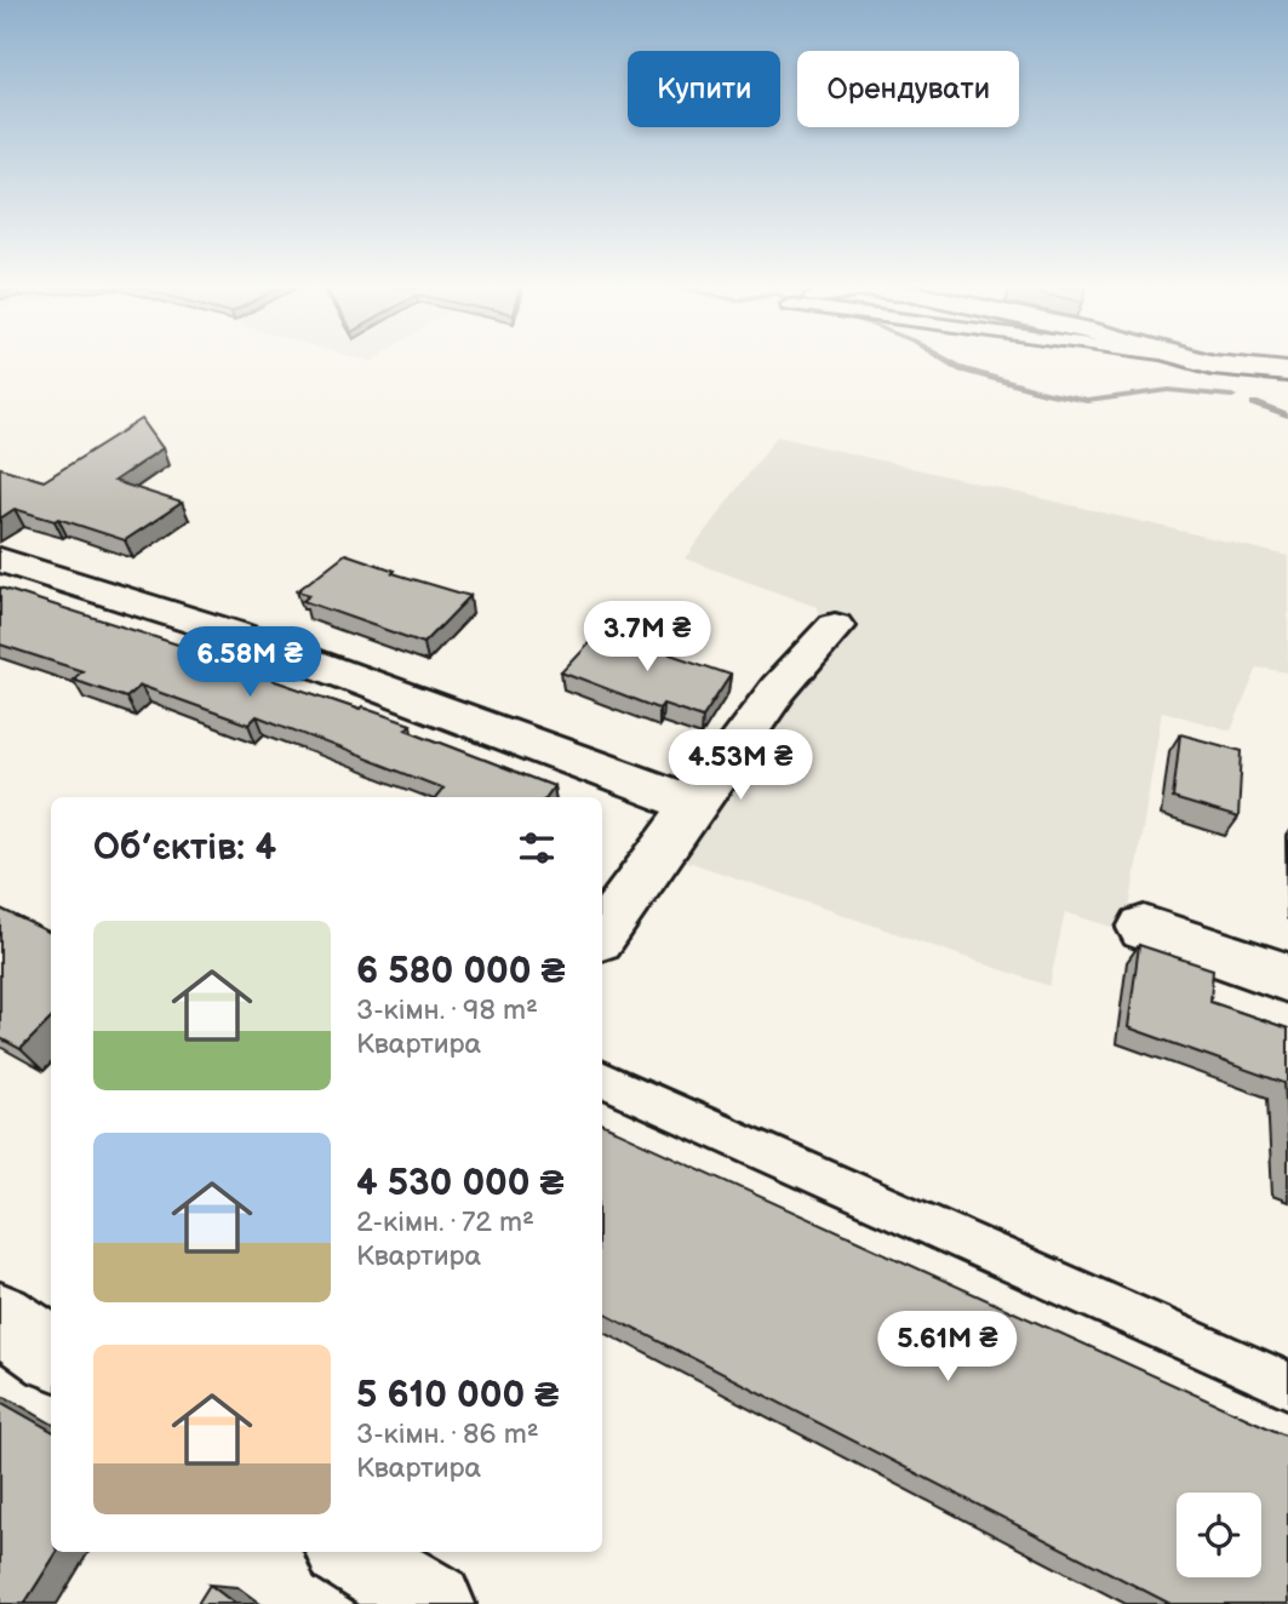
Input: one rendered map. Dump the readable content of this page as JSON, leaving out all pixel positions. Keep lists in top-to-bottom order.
{
  "page": {
    "chip": ["Купити", "Орендувати"],
    "price": [
      "3.7M ₴",
      "6.58M ₴",
      "4.53M ₴",
      "5.61M ₴"
    ],
    "heading": "Об’єктів: 4",
    "list": [
      {
        "name": "6 580 000 ₴",
        "note": "3-кімн. · 98 m² · Квартира"
      },
      {
        "name": "4 530 000 ₴",
        "note": "2-кімн. · 72 m² · Квартира"
      },
      {
        "name": "5 610 000 ₴",
        "note": "3-кімн. · 86 m² · Квартира"
      }
    ]
  }
}
